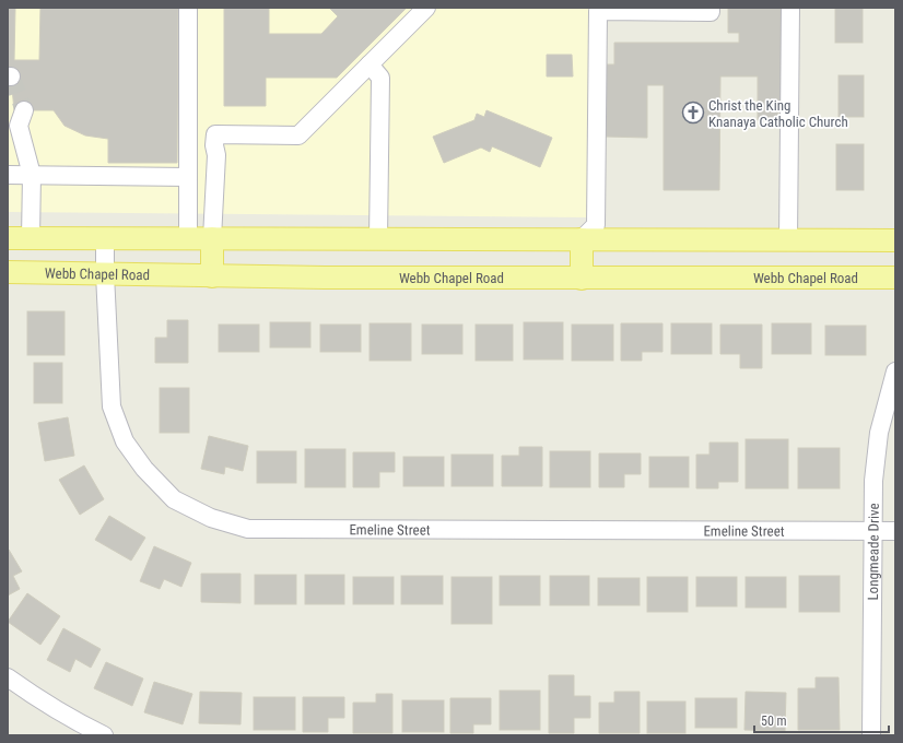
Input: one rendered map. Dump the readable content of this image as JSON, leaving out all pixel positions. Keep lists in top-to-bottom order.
{
  "streets": {
    "main road": ["Webb Chapel Road"],
    "street": ["Emeline Street", "Longmeade Drive"]
  },
  "crossings": [
    ["Webb Chapel Road", "Emeline Street"],
    ["Emeline Street", "Longmeade Drive"]
  ],
  "places": {
    "church": ["Christ the King Knanaya Catholic Church"]
  },
  "scale_bar": "50 m"
}
